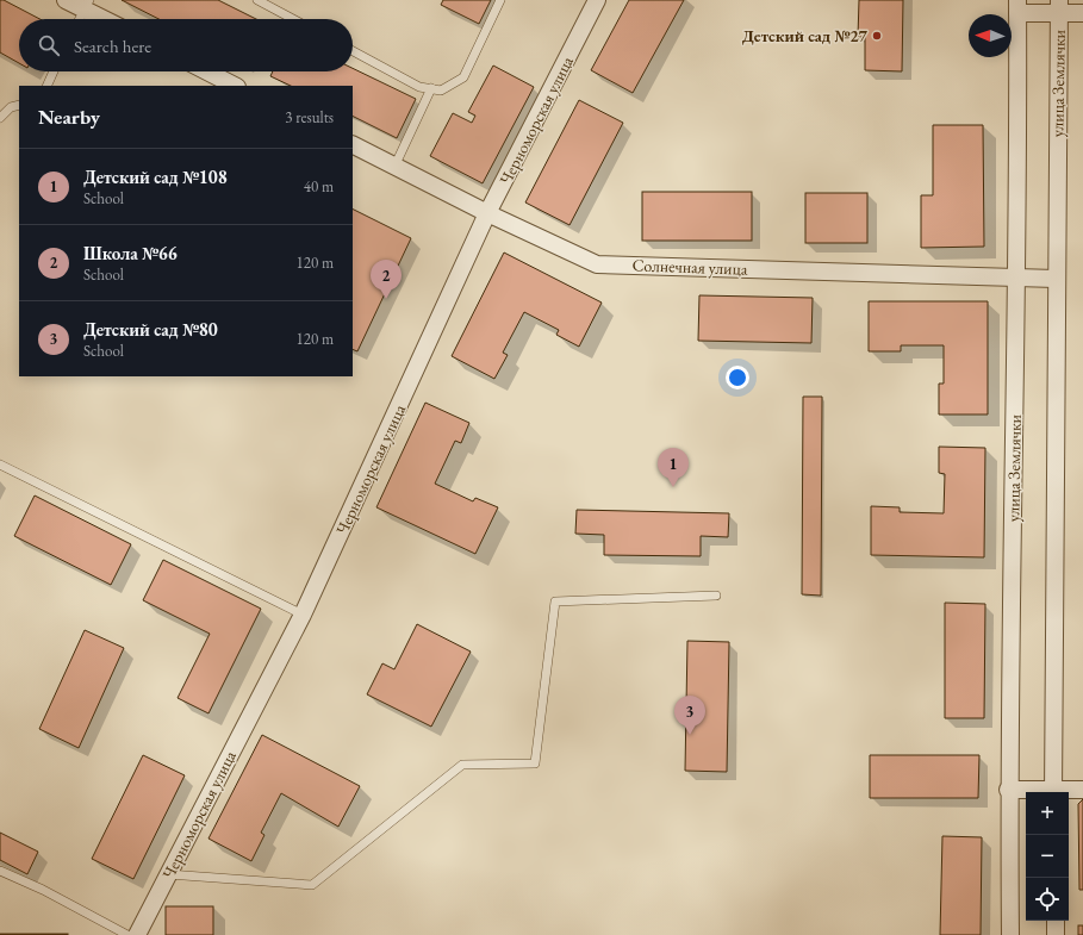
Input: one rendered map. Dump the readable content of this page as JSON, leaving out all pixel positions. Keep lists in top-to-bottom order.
{
  "streets": {
    "street": ["улица Землячки", "Черноморская улица", "Солнечная улица"]
  },
  "crossings": [
    ["улица Землячки", "Солнечная улица"],
    ["Черноморская улица", "Солнечная улица"]
  ],
  "places": ["Детский сад №27"],
  "north": "left",
  "page": {
    "search": "Search here",
    "heading": ["Nearby", "3 results"],
    "list": [
      {
        "mark": "1",
        "name": "Детский сад №108",
        "note": "School",
        "value": "40 m"
      },
      {
        "mark": "2",
        "name": "Школа №66",
        "note": "School",
        "value": "120 m"
      },
      {
        "mark": "3",
        "name": "Детский сад №80",
        "note": "School",
        "value": "120 m"
      }
    ],
    "pins": ["2", "1", "3"],
    "map_buttons": ["+", "−"]
  }
}
